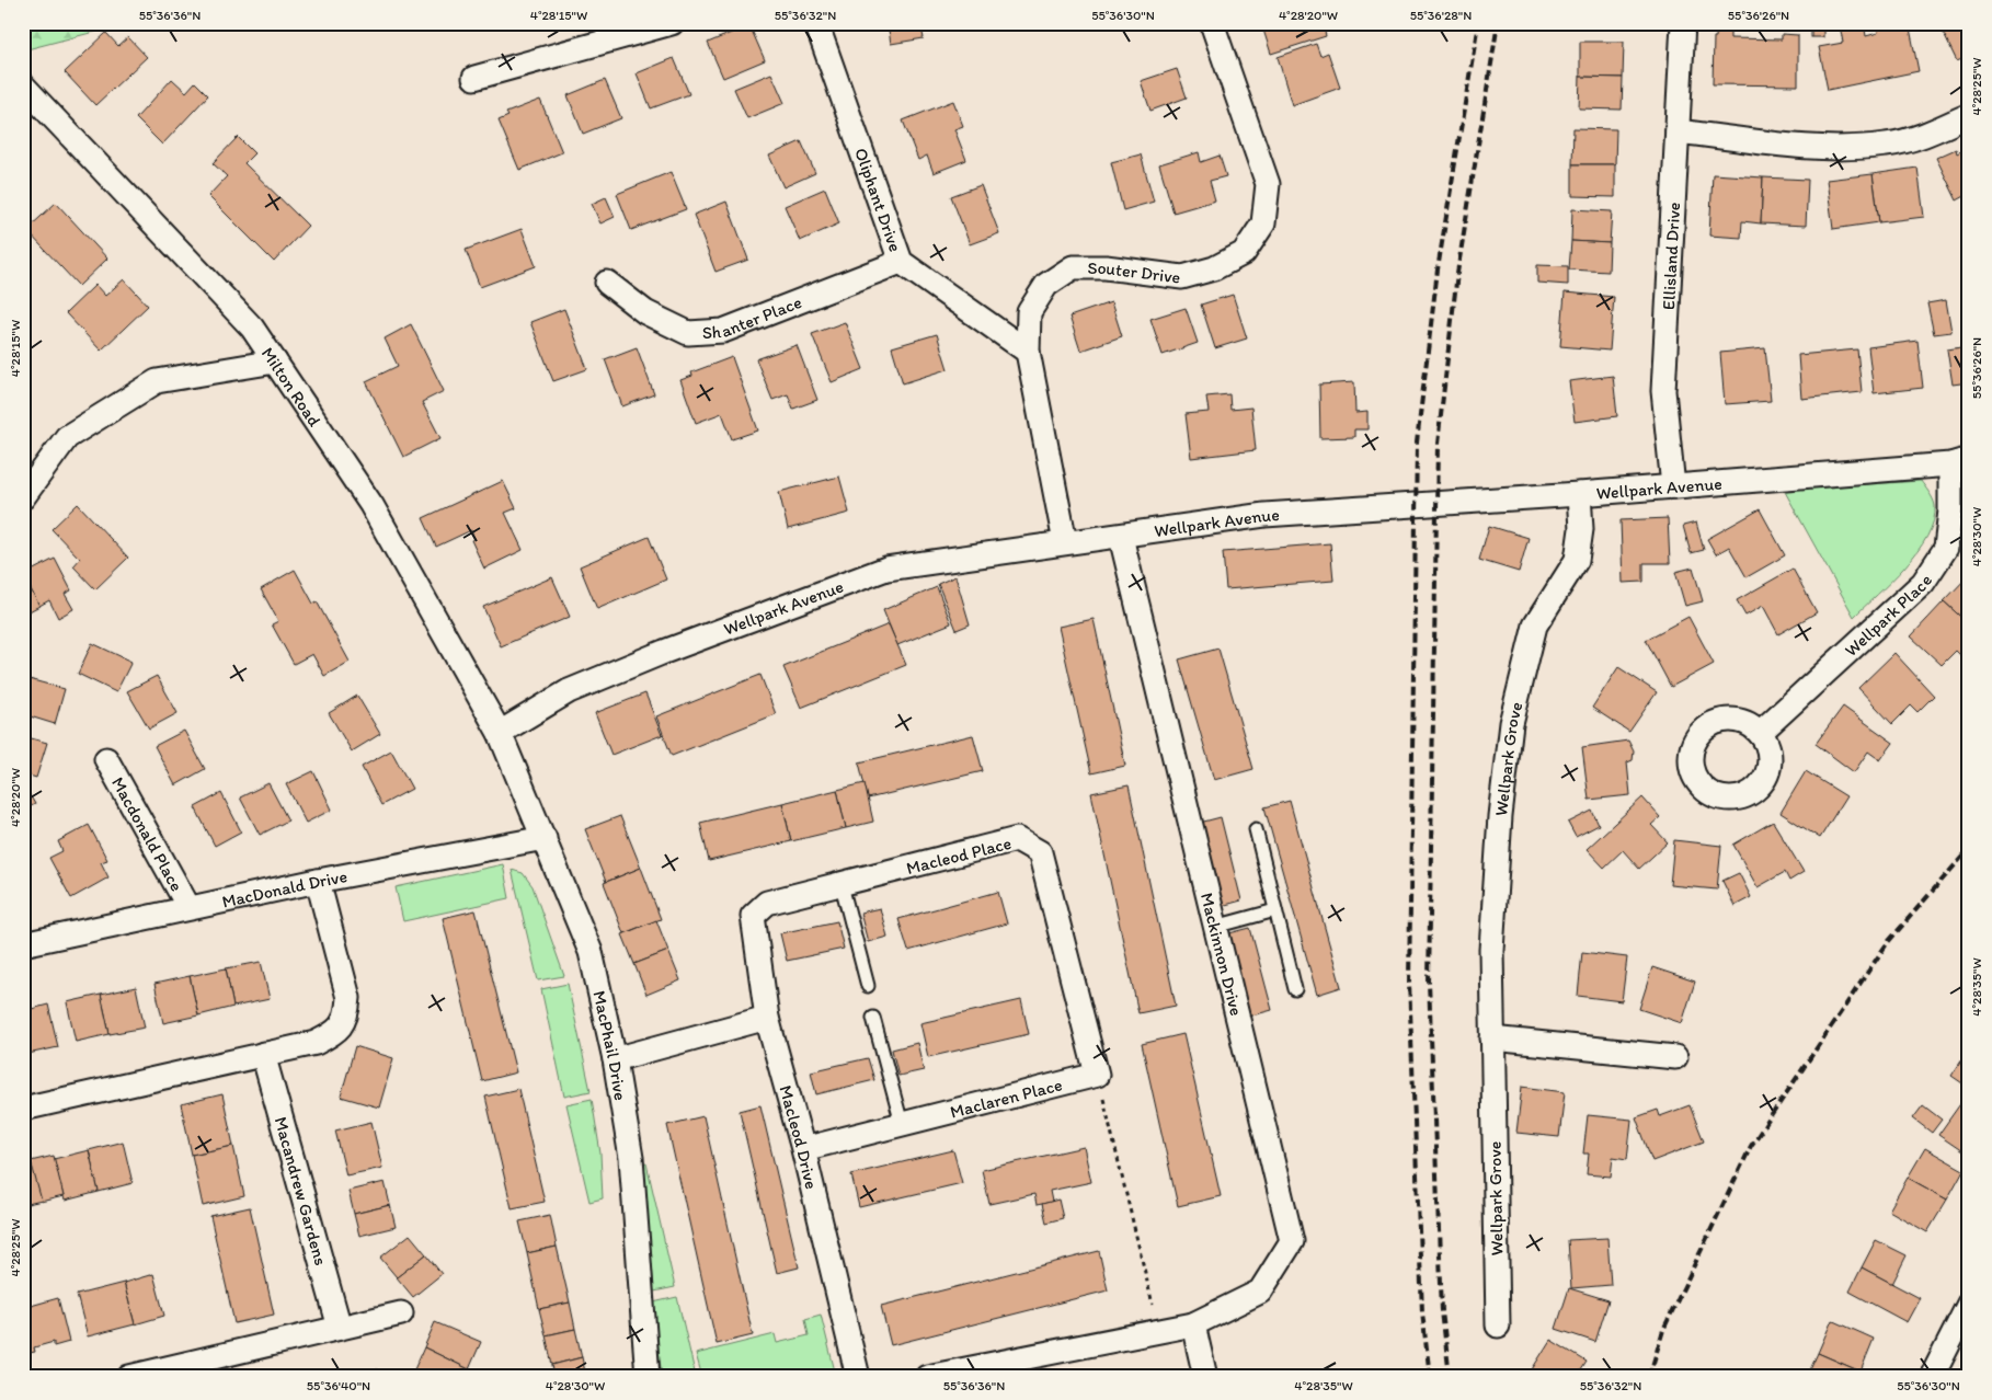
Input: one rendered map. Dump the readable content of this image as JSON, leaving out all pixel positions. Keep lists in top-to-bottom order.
{
  "streets": {
    "street": [
      "Oliphant Drive",
      "Ellisland Drive",
      "Souter Drive",
      "Shanter Place",
      "Milton Road",
      "Wellpark Avenue",
      "Wellpark Place",
      "Wellpark Grove",
      "Macdonald Place",
      "Macleod Place",
      "MacDonald Drive",
      "Mackinnon Drive",
      "MacPhail Drive",
      "Maclaren Place",
      "Macleod Drive",
      "Macandrew Gardens"
    ]
  },
  "crossings": [
    ["Oliphant Drive", "Souter Drive"],
    ["Oliphant Drive", "Shanter Place"],
    ["Ellisland Drive", "Wellpark Avenue"],
    ["Souter Drive", "Wellpark Avenue"],
    ["Milton Road", "Wellpark Avenue"],
    ["Milton Road", "MacPhail Drive"],
    ["Wellpark Avenue", "Wellpark Place"],
    ["Wellpark Avenue", "Wellpark Grove"],
    ["Wellpark Avenue", "Mackinnon Drive"],
    ["Wellpark Avenue", "MacPhail Drive"],
    ["Macdonald Place", "MacDonald Drive"],
    ["Macleod Place", "Maclaren Place"],
    ["Macleod Place", "Macleod Drive"],
    ["MacDonald Drive", "MacPhail Drive"],
    ["Maclaren Place", "Macleod Drive"]
  ],
  "coordinates": [
    "55°36'36\"N",
    "4°28'15\"W",
    "55°36'32\"N",
    "55°36'30\"N",
    "4°28'20\"W",
    "55°36'28\"N",
    "55°36'26\"N",
    "4°28'25\"W",
    "4°28'30\"W",
    "4°28'35\"W",
    "55°36'40\"N"
  ]
}
